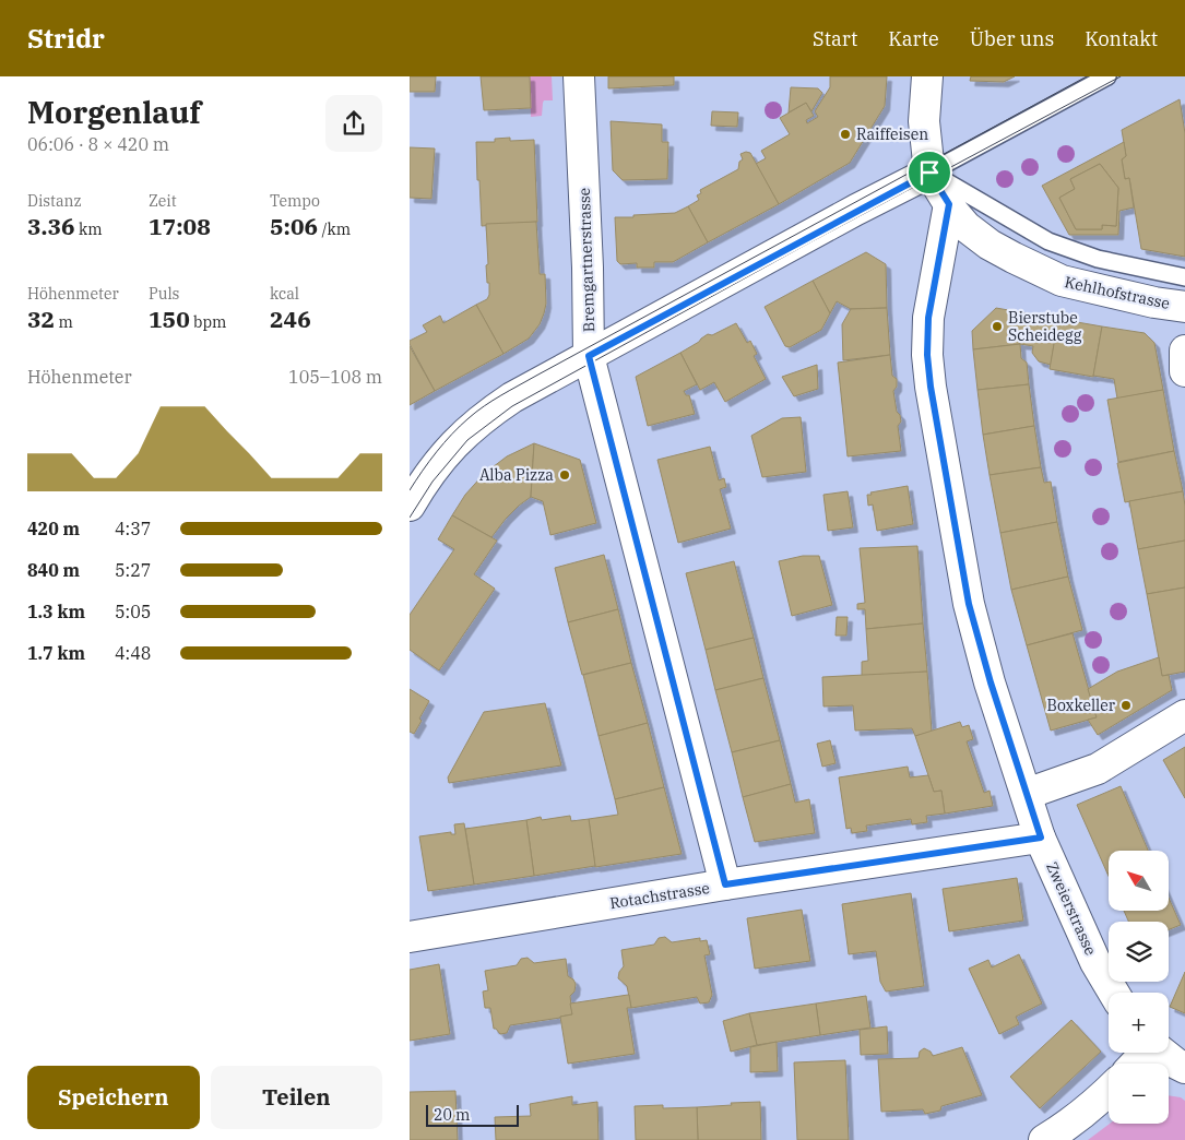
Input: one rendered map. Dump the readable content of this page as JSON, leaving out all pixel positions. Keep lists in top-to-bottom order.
{
  "streets": {
    "street": [
      "Bremgartnerstrasse",
      "Kehlhofstrasse",
      "Rotachstrasse",
      "Zweierstrasse"
    ]
  },
  "crossings": [
    ["Bremgartnerstrasse", "Rotachstrasse"],
    ["Kehlhofstrasse", "Zweierstrasse"],
    ["Rotachstrasse", "Zweierstrasse"]
  ],
  "places": [
    "Raiffeisen",
    "Bierstube Scheidegg",
    "Alba Pizza",
    "Boxkeller"
  ],
  "scale_bar": "20 m",
  "north": "top left",
  "page": {
    "header": "Stridr",
    "nav": [
      "Start",
      "Karte",
      "Über uns",
      "Kontakt"
    ],
    "heading": ["Morgenlauf", "06:06 · 8 × 420 m"],
    "stats": [
      ["Distanz", "3.36 km"],
      ["Zeit", "17:08"],
      ["Tempo", "5:06 /km"],
      ["Höhenmeter", "32 m"],
      ["Puls", "150 bpm"],
      ["kcal", "246"]
    ],
    "chart": ["Höhenmeter", "105–108 m"],
    "list": [
      {
        "name": "420 m",
        "note": "4:37"
      },
      {
        "name": "840 m",
        "note": "5:27"
      },
      {
        "name": "1.3 km",
        "note": "5:05"
      },
      {
        "name": "1.7 km",
        "note": "4:48"
      }
    ],
    "map_buttons": ["+", "−"],
    "buttons": ["Speichern", "Teilen"],
    "scale": "20 m"
  }
}
